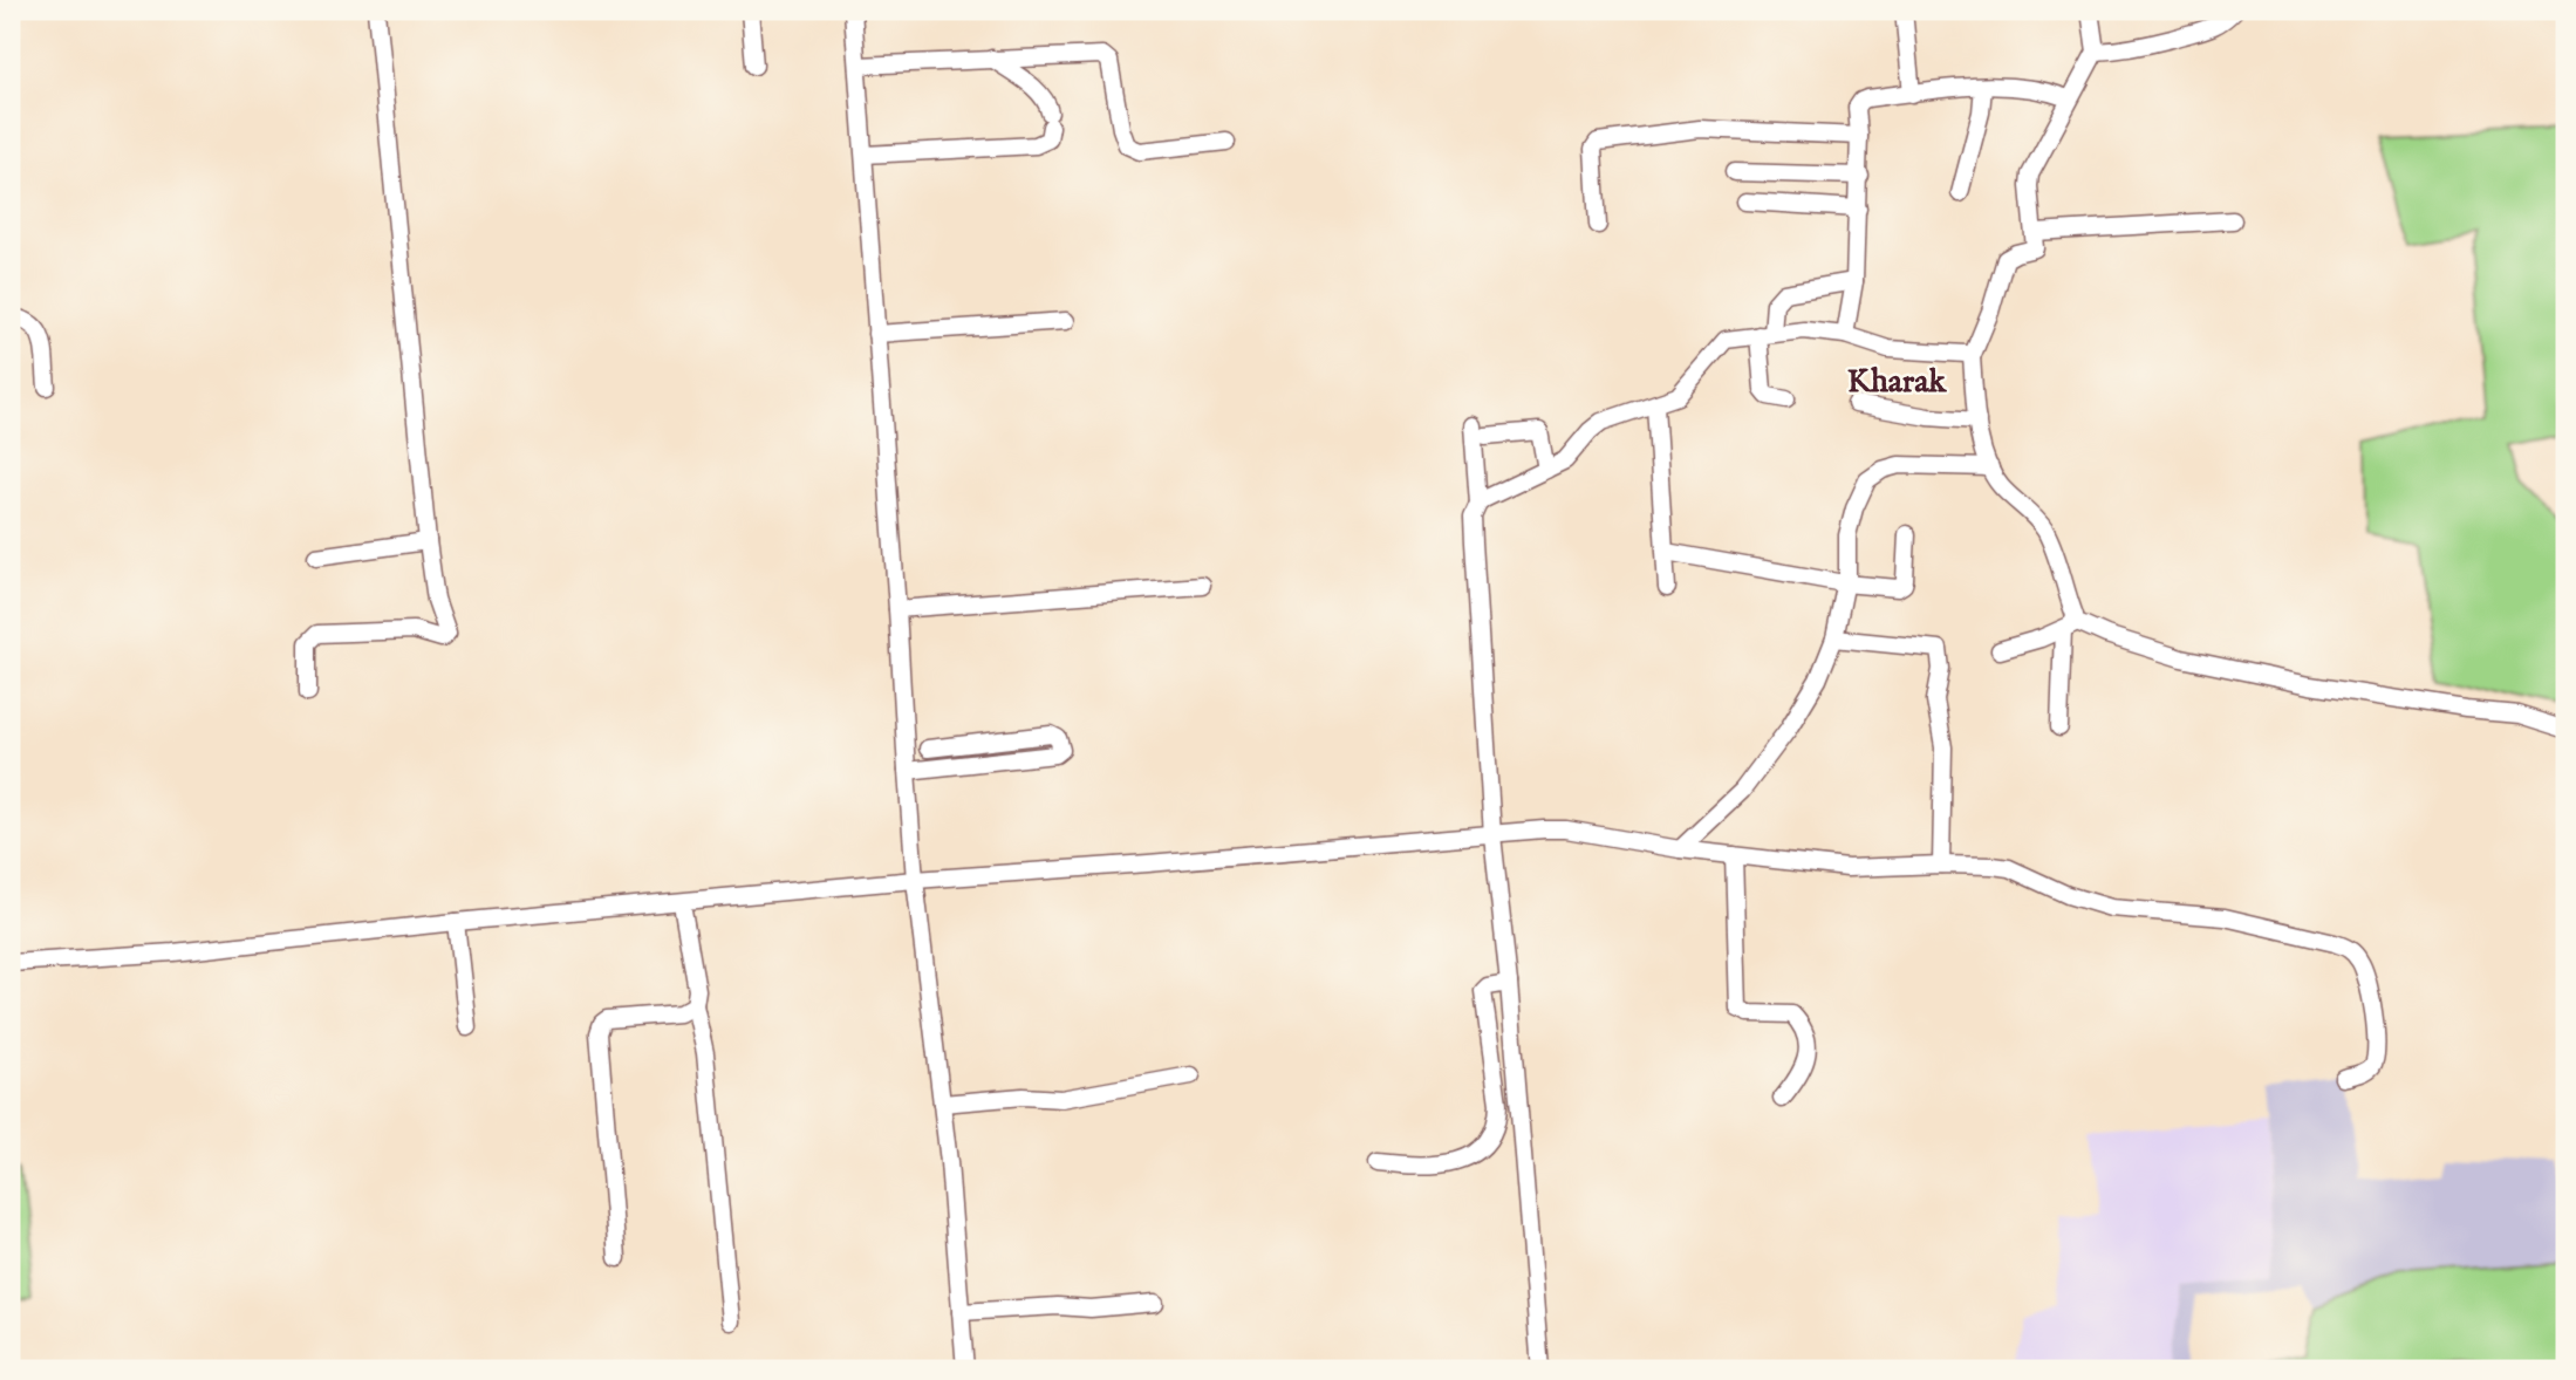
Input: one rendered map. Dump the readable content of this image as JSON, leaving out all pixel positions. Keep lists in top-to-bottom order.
{
  "districts": ["Kharak"]
}
